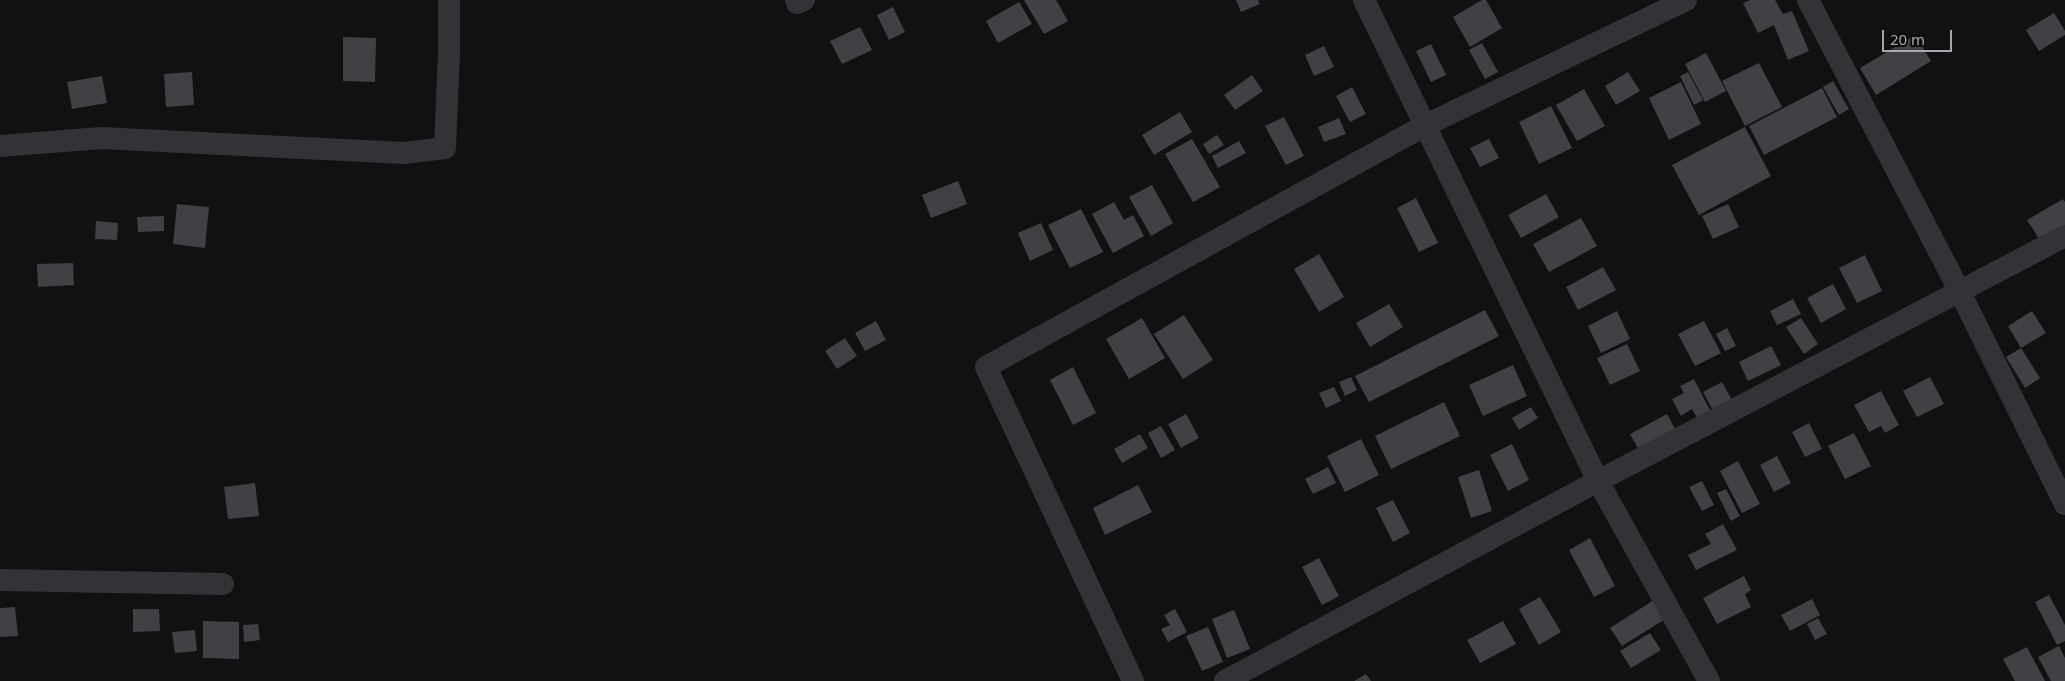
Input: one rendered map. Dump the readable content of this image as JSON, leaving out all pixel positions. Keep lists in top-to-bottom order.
{
  "scale_bar": "20 m"
}
